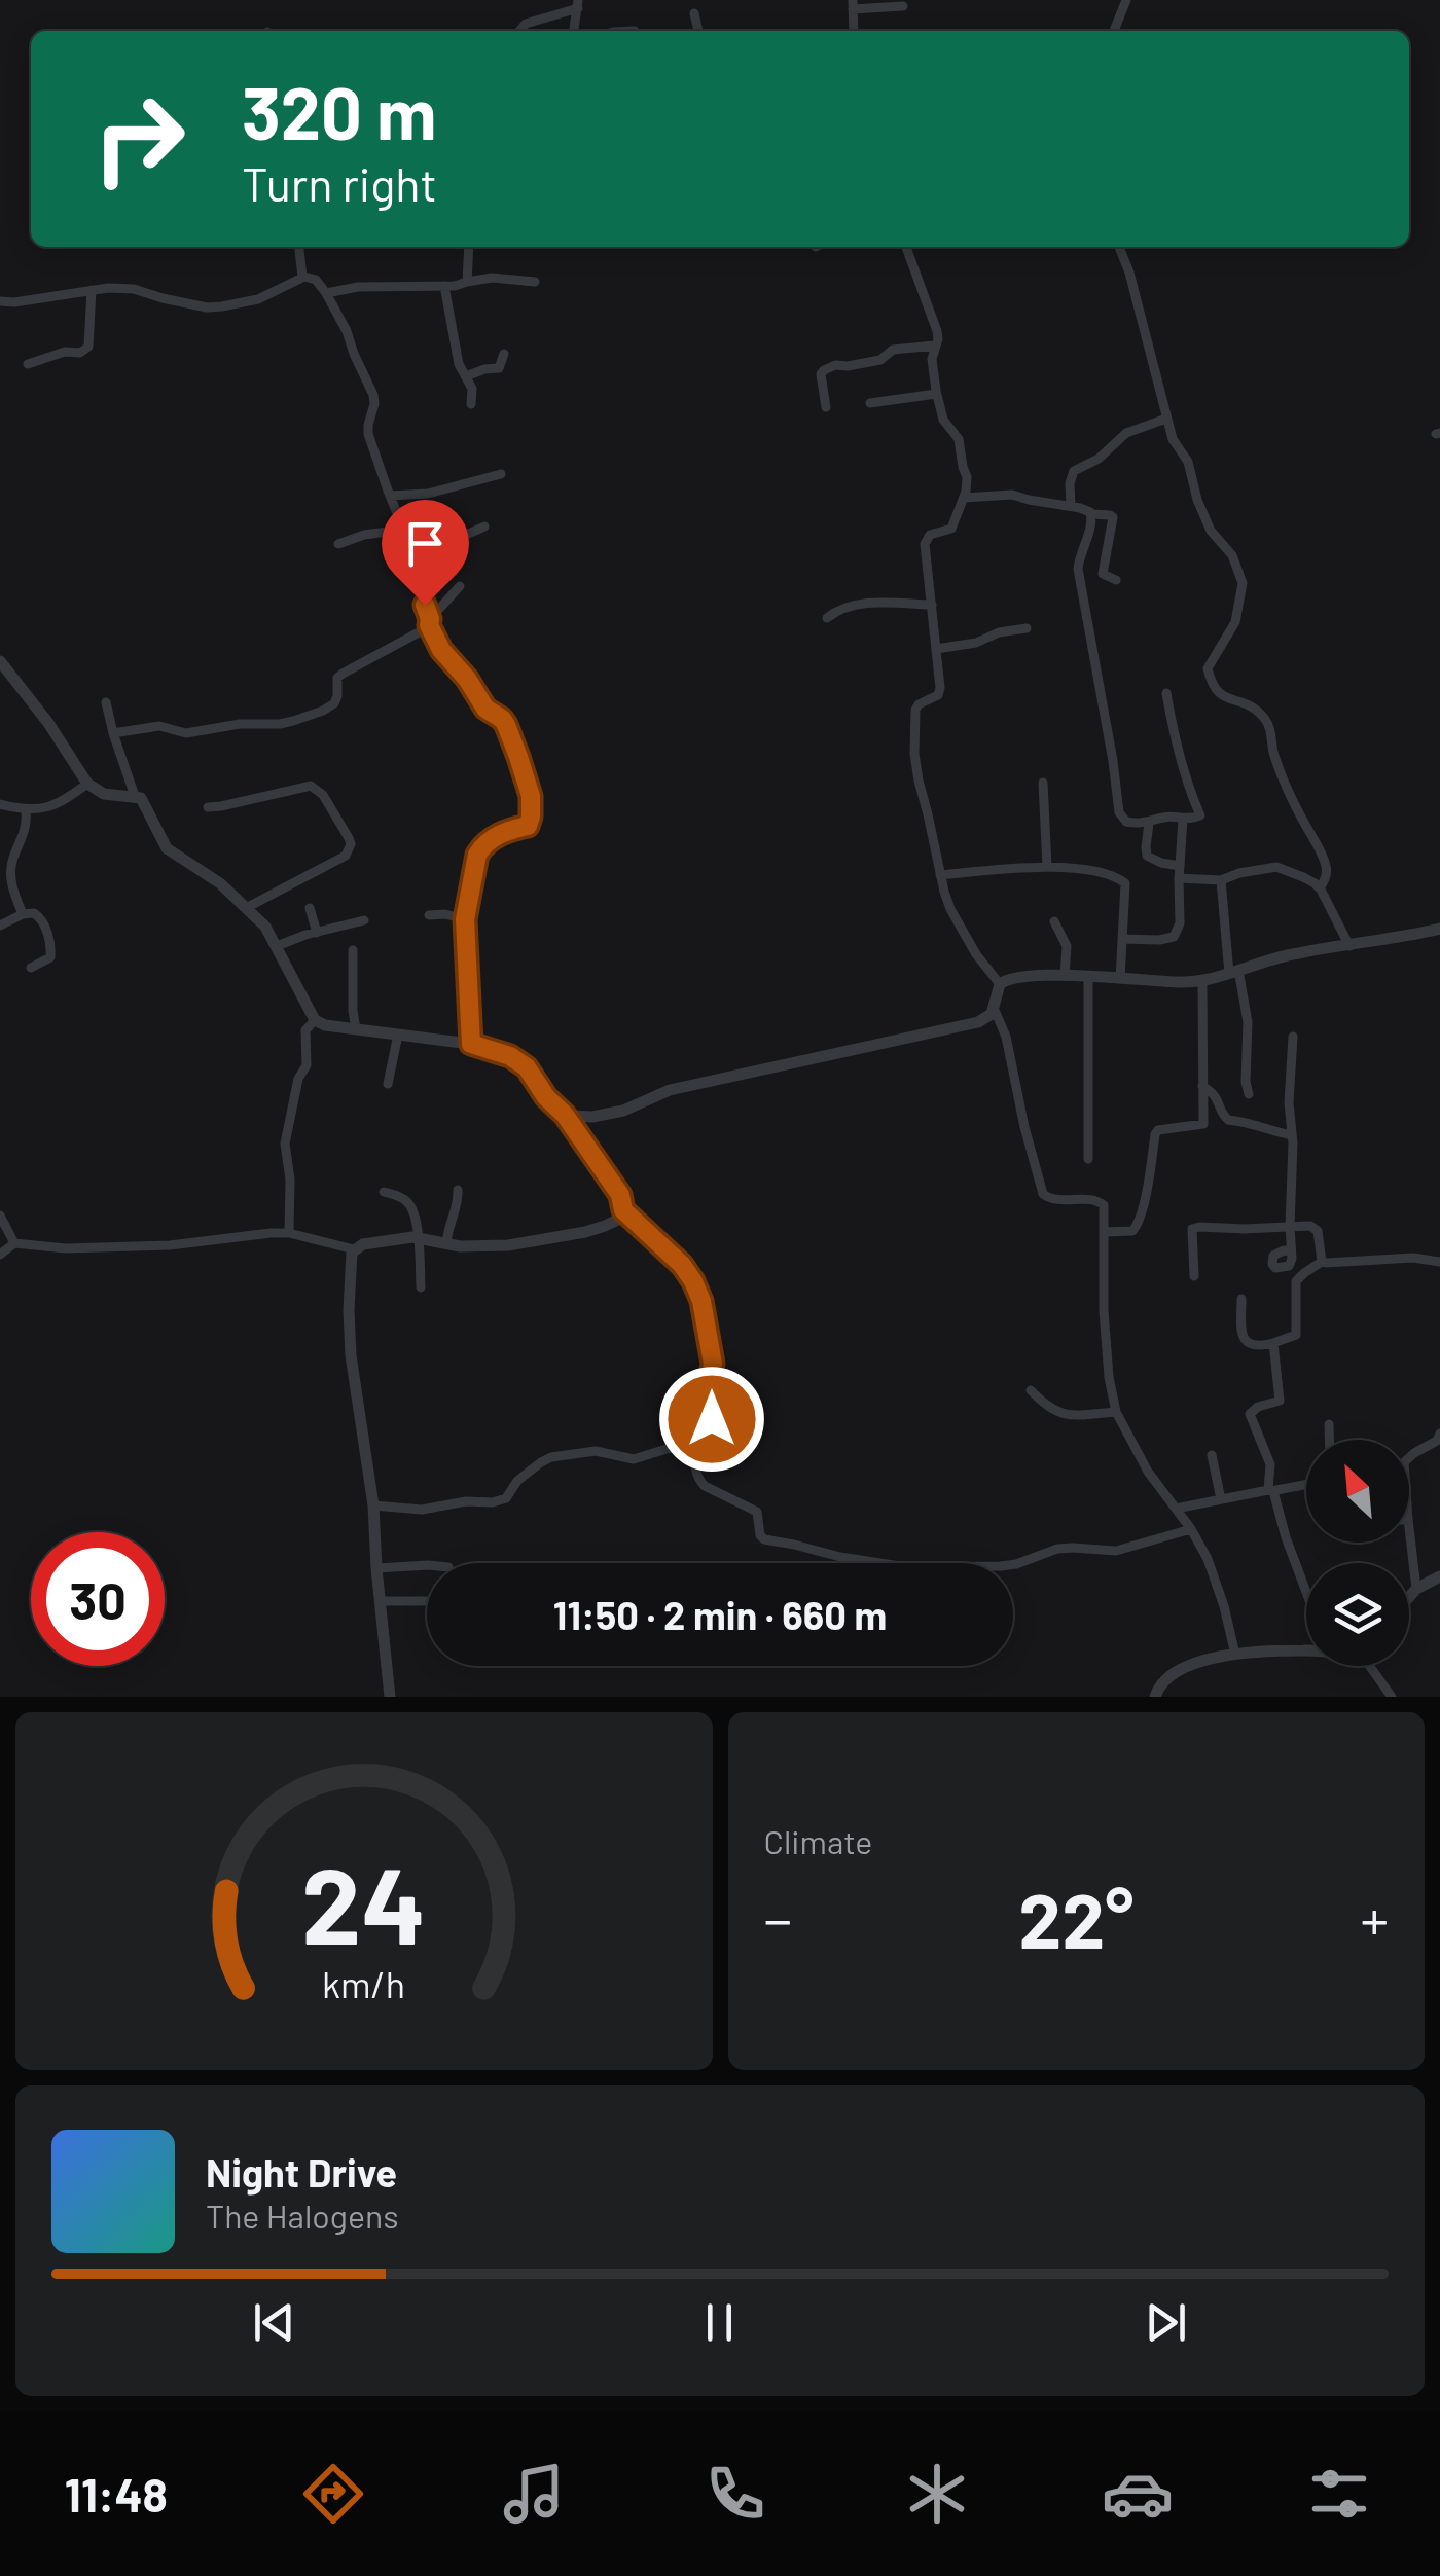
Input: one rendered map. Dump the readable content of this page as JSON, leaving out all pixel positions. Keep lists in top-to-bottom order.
{
  "north": "top left",
  "page": {
    "turn": ["320 m", "Turn right"],
    "limit": "30",
    "trip": "11:50 · 2 min · 660 m",
    "tile": "Climate",
    "heat": ["−", "22°", "+"],
    "song": ["Night Drive", "The Halogens"],
    "tabs": "11:48",
    "gauge": ["24", "km/h"]
  }
}
